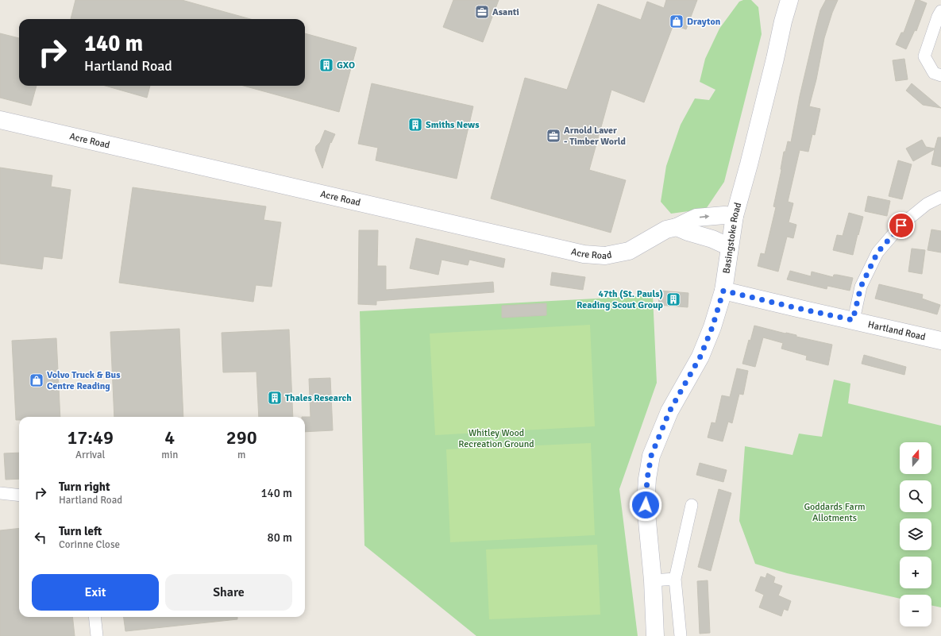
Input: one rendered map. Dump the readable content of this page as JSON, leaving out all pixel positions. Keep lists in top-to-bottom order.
{
  "streets": {
    "street": ["Acre Road", "Basingstoke Road", "Hartland Road"]
  },
  "crossings": [
    ["Acre Road", "Basingstoke Road"],
    ["Basingstoke Road", "Hartland Road"]
  ],
  "parks": ["Whitley Wood Recreation Ground", "Goddards Farm Allotments"],
  "places": {
    "office": ["Asanti", "Arnold Laver - Timber World"],
    "shop": ["Drayton", "Volvo Truck & Bus Centre Reading"],
    "building": [
      "GXO",
      "Smiths News",
      "47th (St. Pauls) Reading Scout Group",
      "Thales Research"
    ]
  },
  "north": "top",
  "page": {
    "turn": ["140 m", "Hartland Road"],
    "eta": [
      "17:49",
      "Arrival",
      "4",
      "min",
      "290",
      "m"
    ],
    "map_buttons": ["+", "−"],
    "list": [
      {
        "name": "Turn right",
        "note": "Hartland Road",
        "value": "140 m"
      },
      {
        "name": "Turn left",
        "note": "Corinne Close",
        "value": "80 m"
      }
    ],
    "buttons": ["Exit", "Share"]
  }
}
